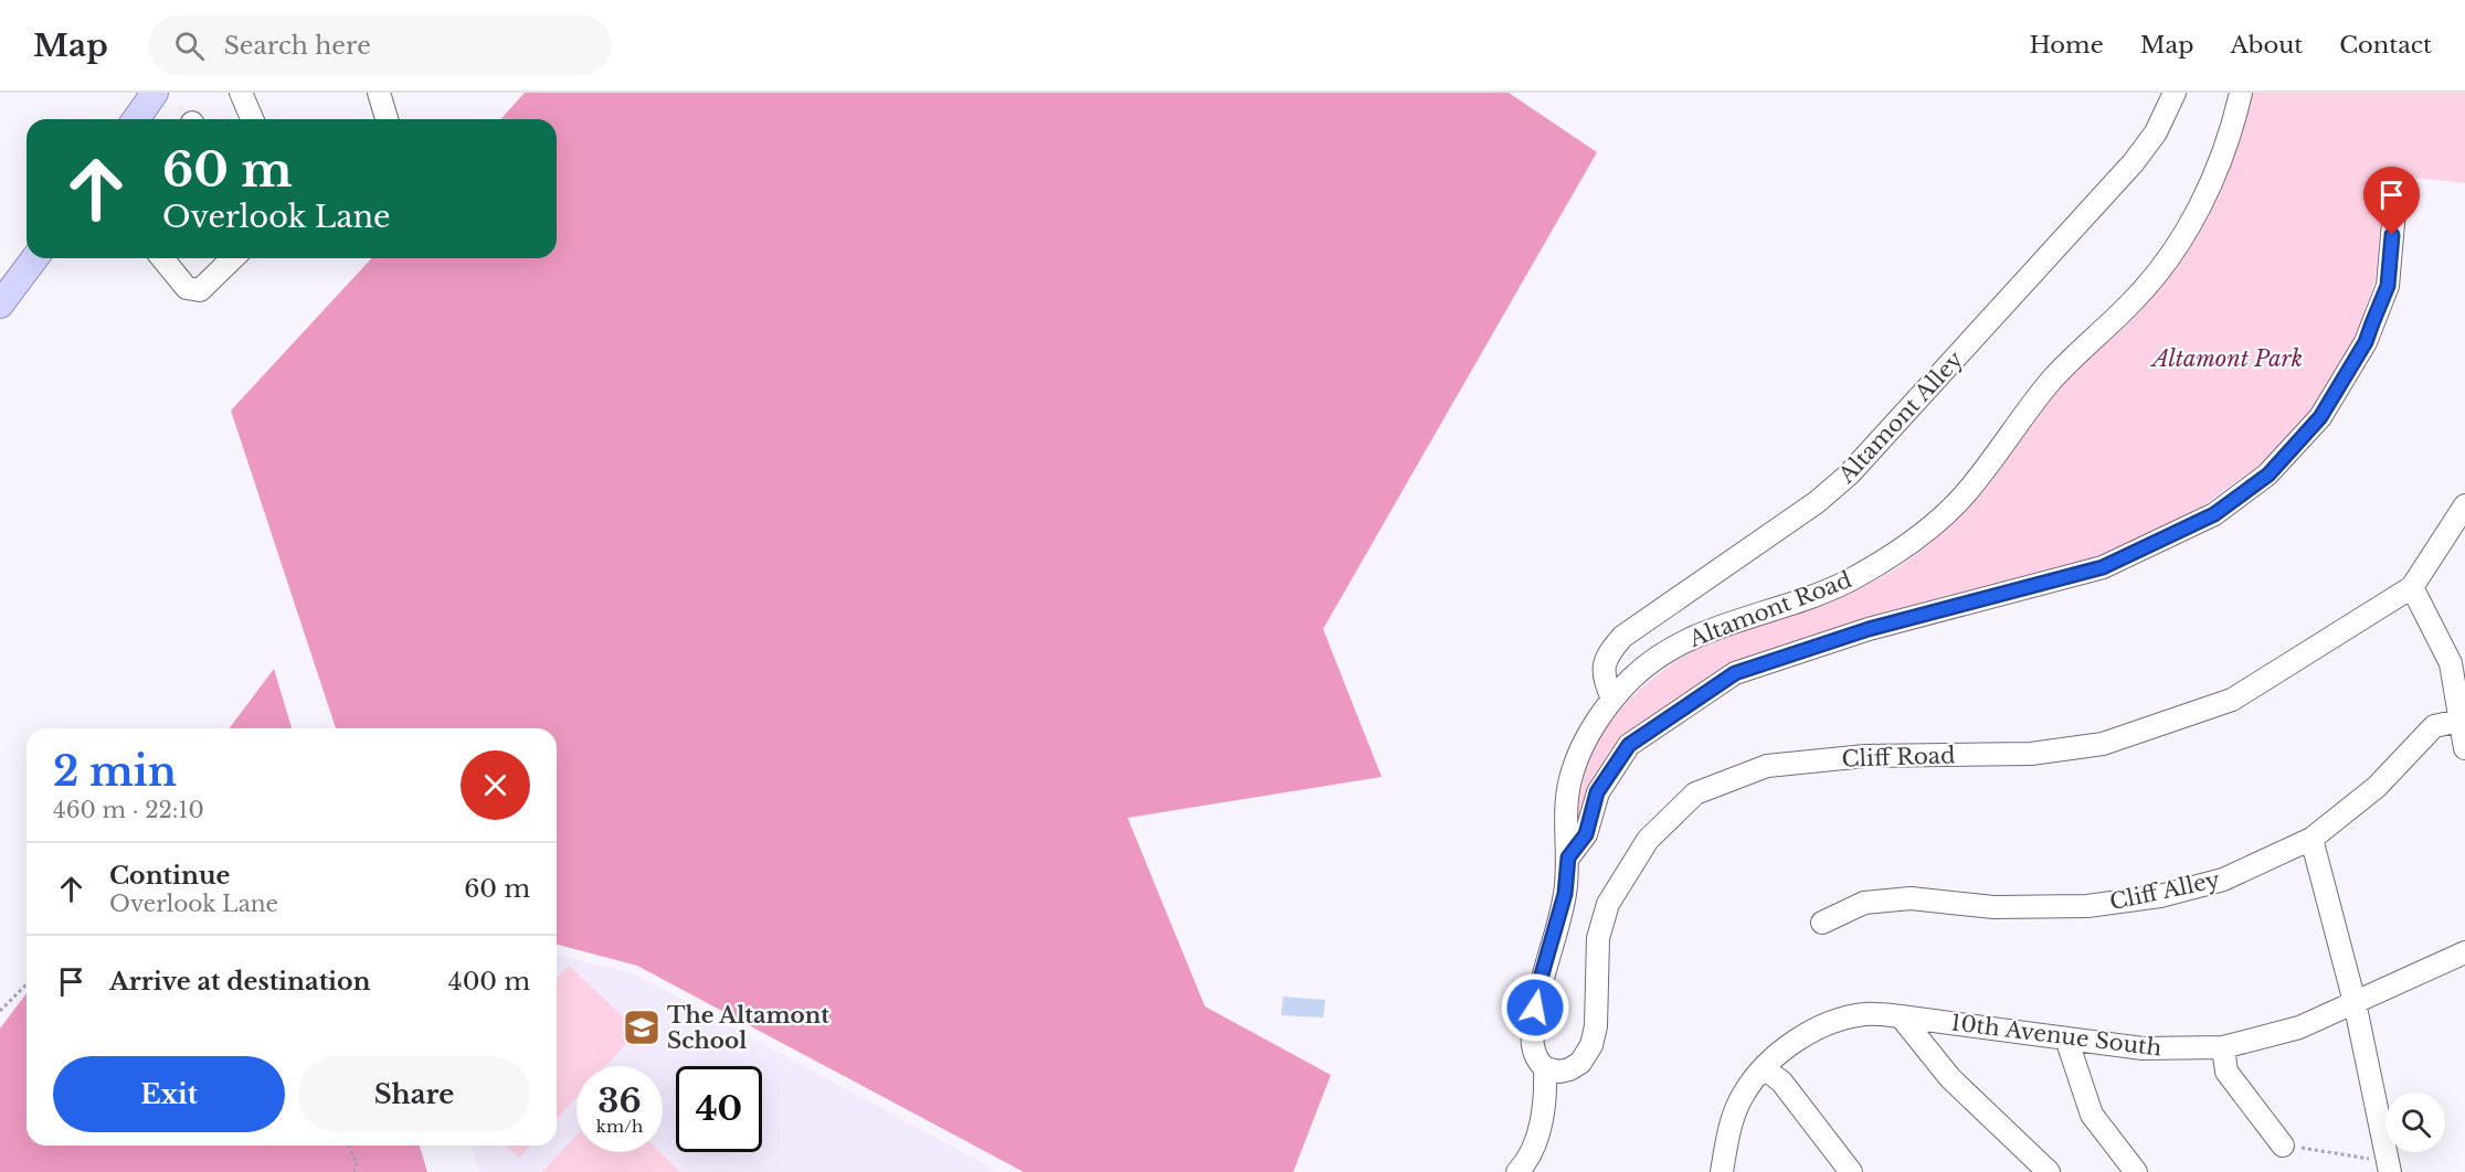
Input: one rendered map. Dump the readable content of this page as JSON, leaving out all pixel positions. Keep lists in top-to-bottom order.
{
  "streets": {
    "street": [
      "Altamont Alley",
      "Altamont Road",
      "Cliff Road",
      "Cliff Alley",
      "10th Avenue South"
    ]
  },
  "crossings": [
    ["Altamont Alley", "Altamont Road"],
    ["Altamont Road", "Cliff Road"]
  ],
  "parks": ["Altamont Park"],
  "places": {
    "school or university": ["The Altamont School"]
  },
  "page": {
    "header": "Map",
    "search": "Search here",
    "nav": [
      "Home",
      "Map",
      "About",
      "Contact"
    ],
    "turn": ["60 m", "Overlook Lane"],
    "heading": ["2 min", "460 m · 22:10"],
    "list": [
      {
        "name": "Continue",
        "note": "Overlook Lane",
        "value": "60 m"
      },
      {
        "name": "Arrive at destination",
        "value": "400 m"
      }
    ],
    "buttons": ["Exit", "Share"],
    "speed": "36 km/h",
    "limit": "40"
  }
}
